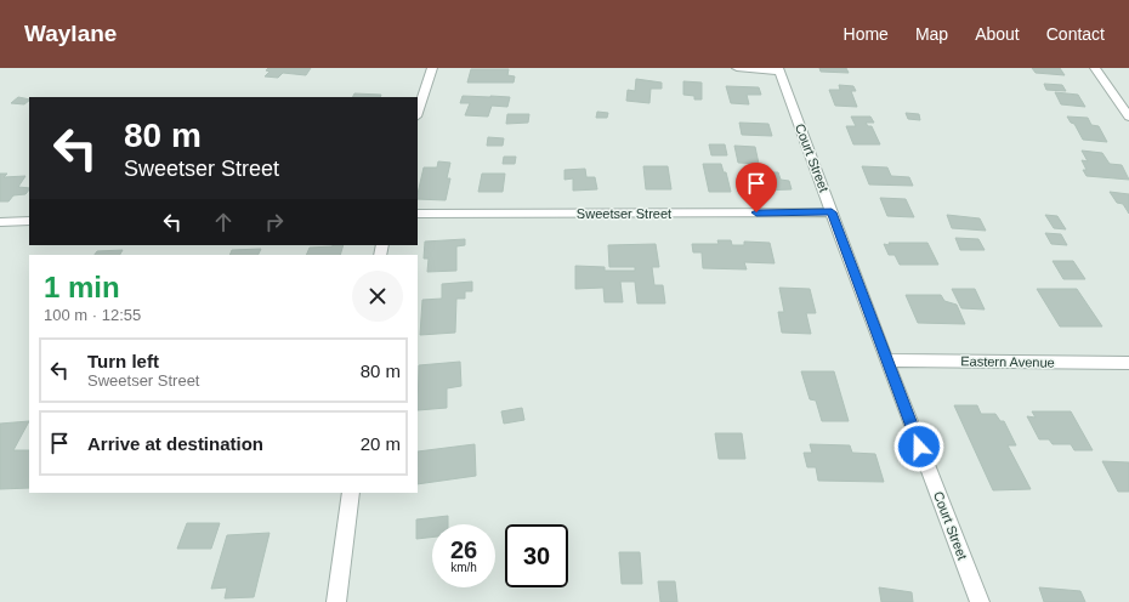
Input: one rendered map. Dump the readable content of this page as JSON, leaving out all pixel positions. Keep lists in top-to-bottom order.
{
  "streets": {
    "street": ["Court Street", "Sweetser Street", "Eastern Avenue"]
  },
  "crossings": [
    ["Court Street", "Sweetser Street"],
    ["Court Street", "Eastern Avenue"]
  ],
  "page": {
    "header": "Waylane",
    "nav": [
      "Home",
      "Map",
      "About",
      "Contact"
    ],
    "turn": ["80 m", "Sweetser Street"],
    "heading": ["1 min", "100 m · 12:55"],
    "list": [
      {
        "name": "Turn left",
        "note": "Sweetser Street",
        "value": "80 m"
      },
      {
        "name": "Arrive at destination",
        "value": "20 m"
      }
    ],
    "speed": "26 km/h",
    "limit": "30"
  }
}
